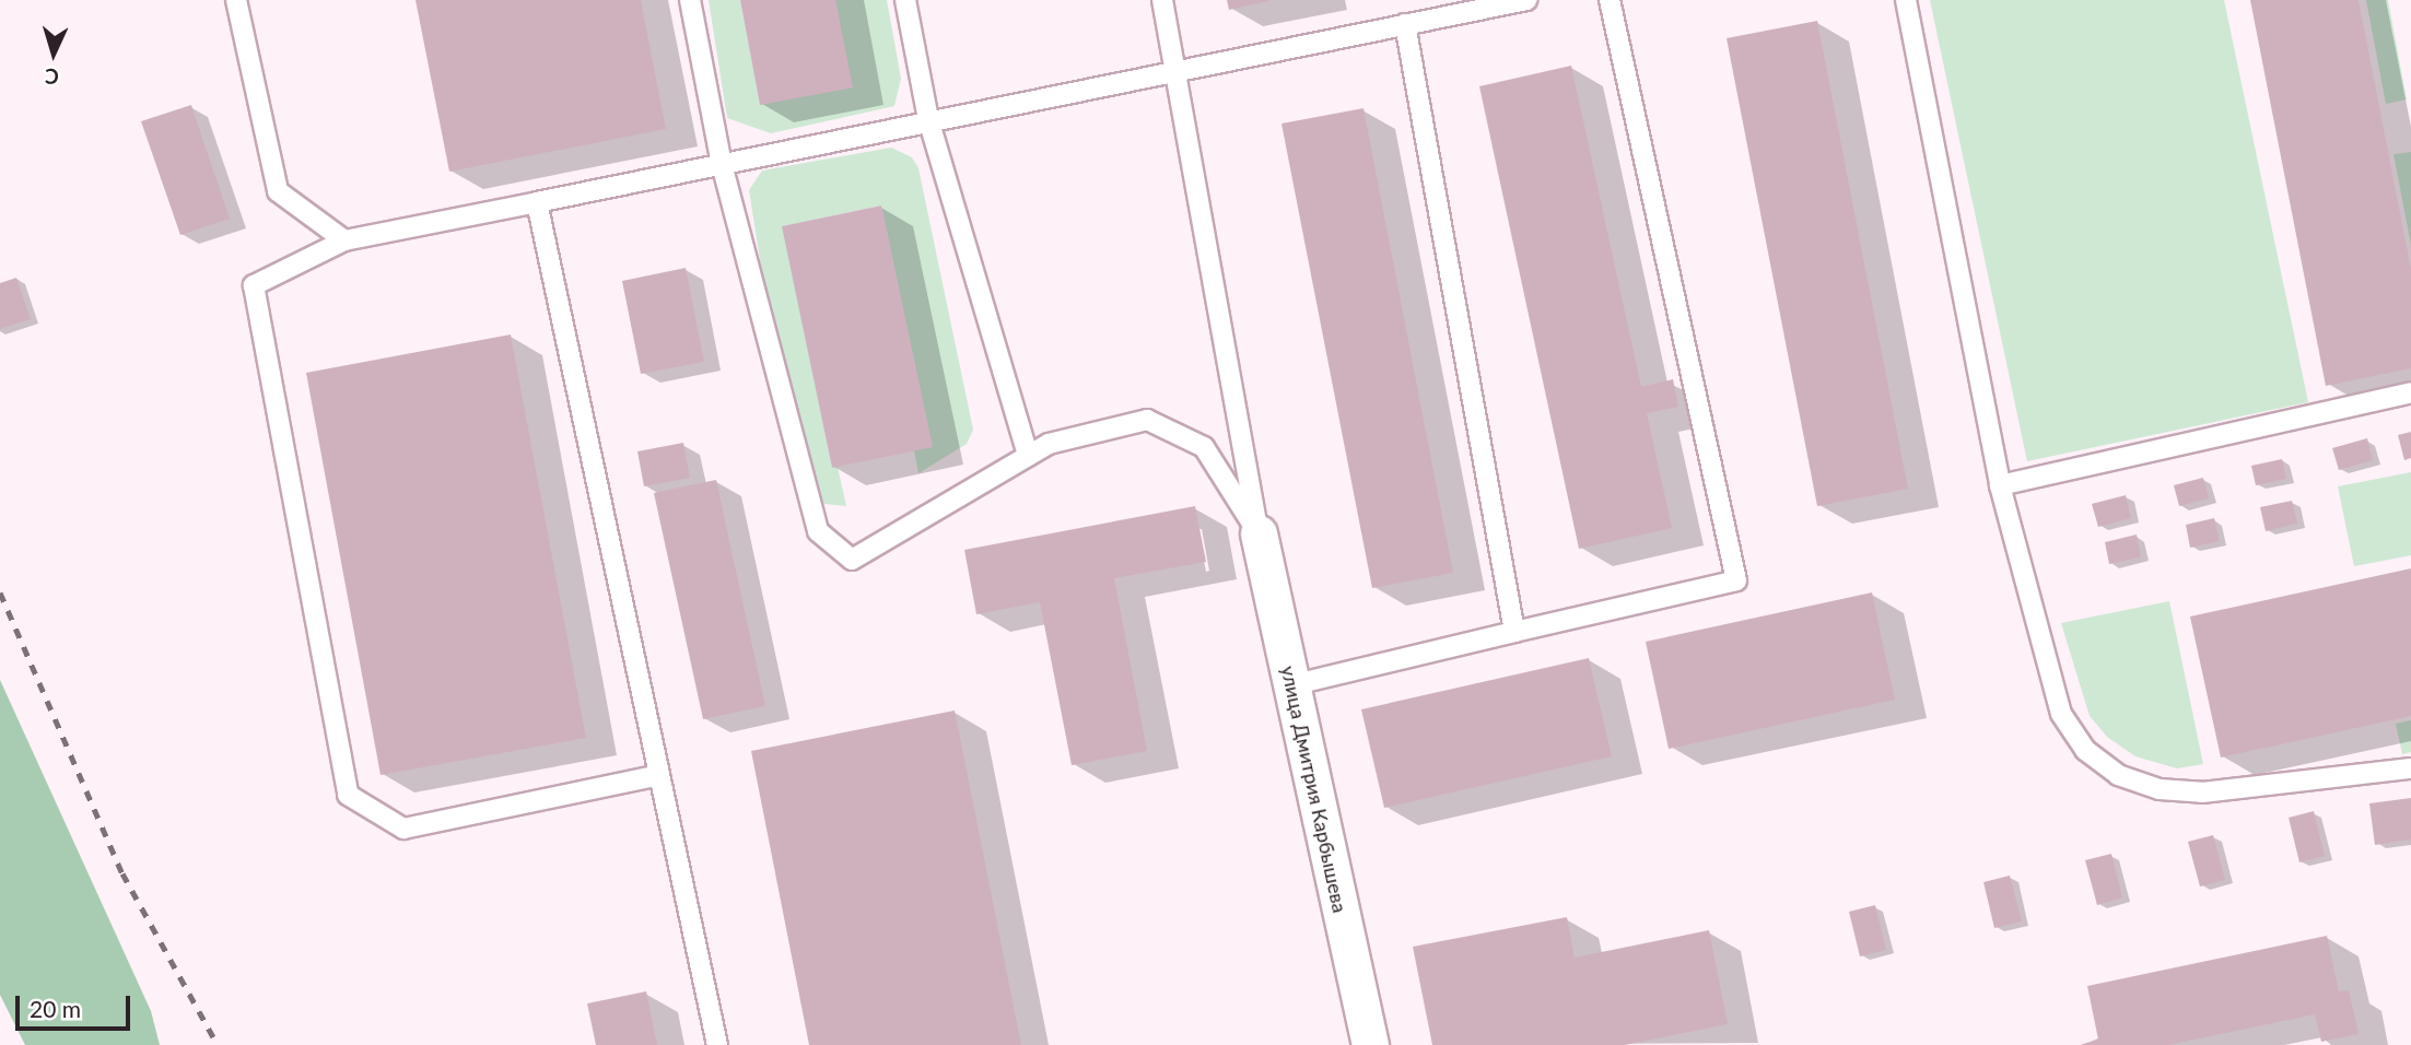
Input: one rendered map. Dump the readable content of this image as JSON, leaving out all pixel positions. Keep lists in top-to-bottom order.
{
  "streets": {
    "street": ["улица Дмитрия Карбышева"]
  },
  "scale_bar": "20 m",
  "north": "bottom"
}
